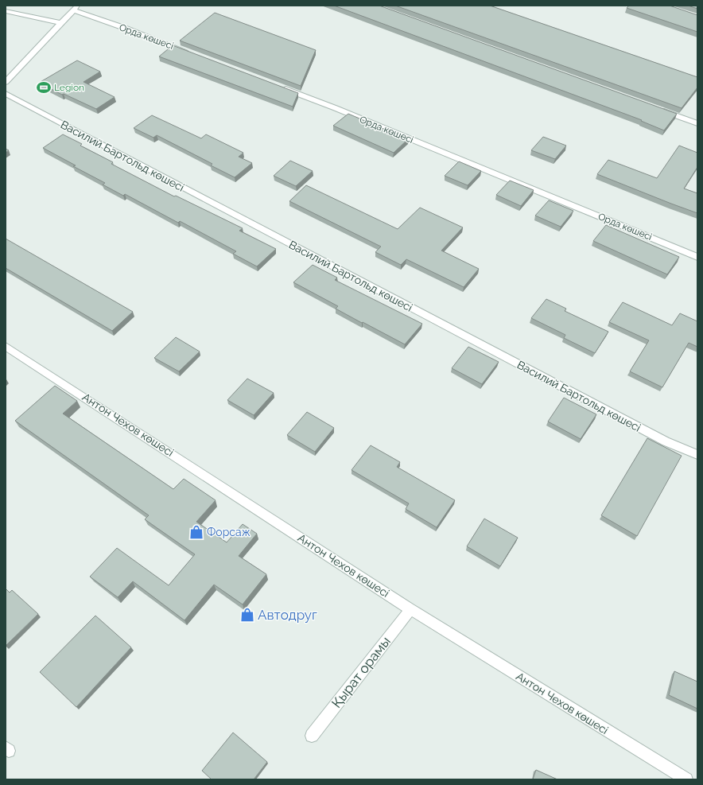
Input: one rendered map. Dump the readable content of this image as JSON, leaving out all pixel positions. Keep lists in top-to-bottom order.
{
  "streets": {
    "street": [
      "Орда көшесі",
      "Василий Бартольд көшесі",
      "Антон Чехов көшесі",
      "Қырат орамы"
    ]
  },
  "crossings": [
    ["Антон Чехов көшесі", "Қырат орамы"]
  ],
  "places": {
    "sports": ["Legion"],
    "shop": ["Форсаж", "Автодруг"]
  }
}
